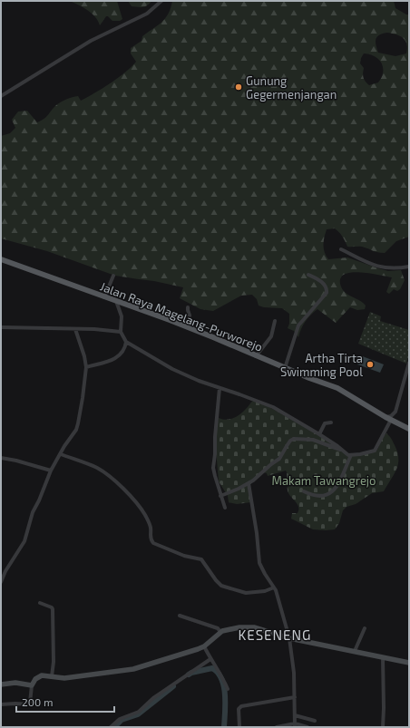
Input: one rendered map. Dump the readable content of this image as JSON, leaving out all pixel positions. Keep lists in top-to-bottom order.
{
  "streets": {
    "main road": ["Jalan Raya Magelang-Purworejo"]
  },
  "districts": ["KESENENG"],
  "parks": ["Makam Tawangrejo"],
  "places": ["Gunung Gegermenjangan", "Artha Tirta Swimming Pool"],
  "scale_bar": "200 m"
}
